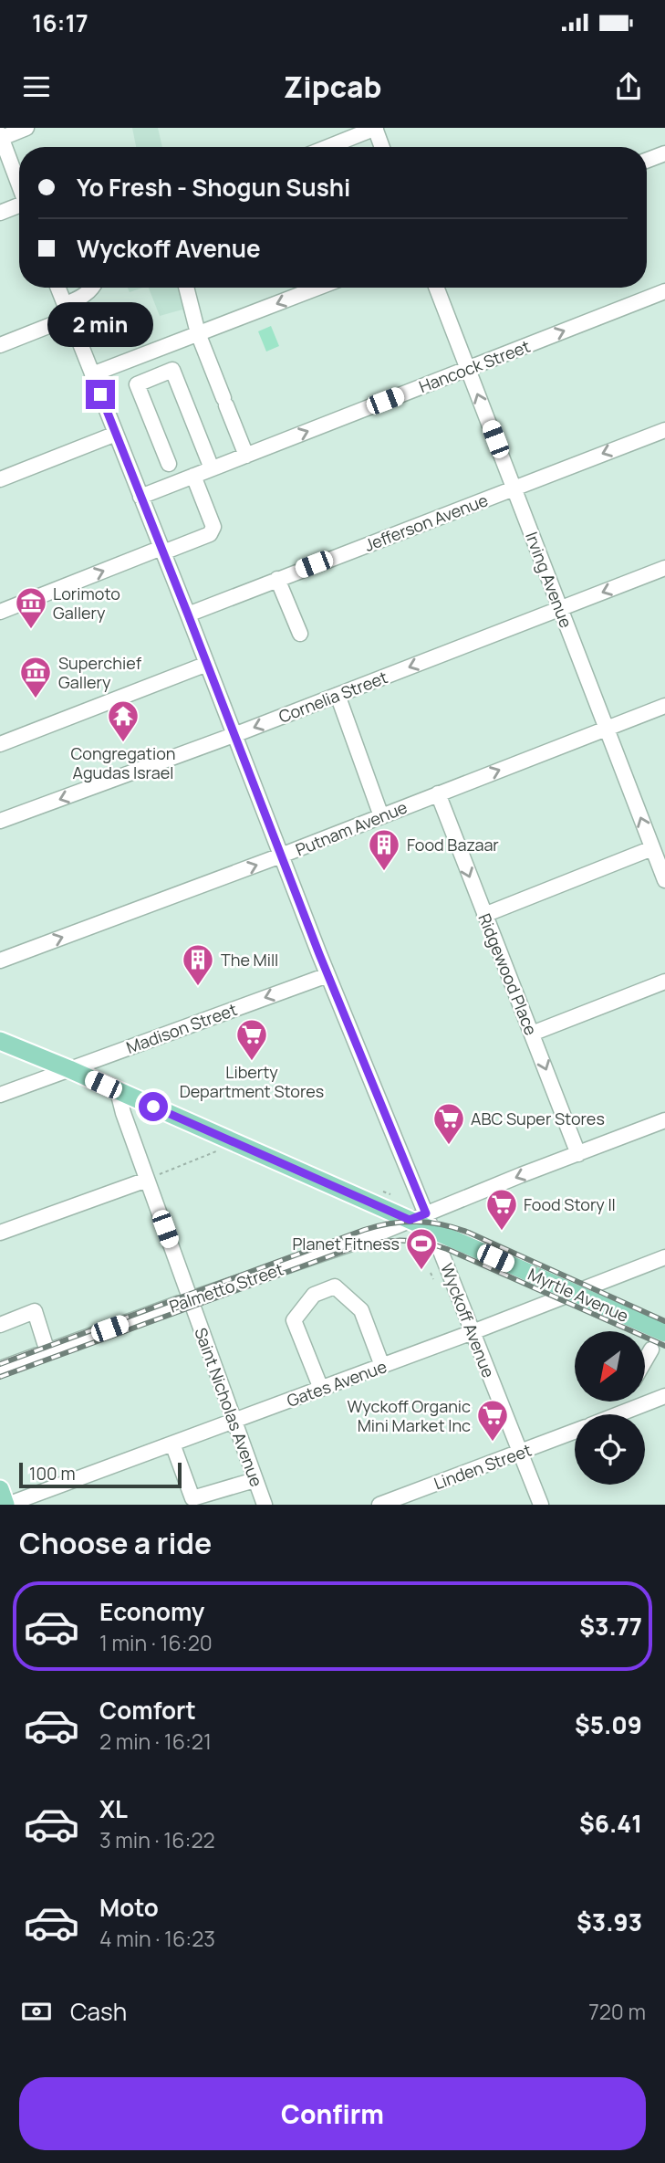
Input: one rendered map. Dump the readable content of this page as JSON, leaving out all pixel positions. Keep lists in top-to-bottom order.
{
  "streets": {
    "main road": ["Myrtle Avenue"],
    "street": [
      "Hancock Street",
      "Jefferson Avenue",
      "Irving Avenue",
      "Cornelia Street",
      "Putnam Avenue",
      "Ridgewood Place",
      "Madison Street",
      "Palmetto Street",
      "Wyckoff Avenue",
      "Gates Avenue",
      "Saint Nicholas Avenue",
      "Linden Street"
    ]
  },
  "crossings": [
    ["Hancock Street", "Irving Avenue"],
    ["Hancock Street", "Wyckoff Avenue"],
    ["Jefferson Avenue", "Irving Avenue"],
    ["Jefferson Avenue", "Wyckoff Avenue"],
    ["Irving Avenue", "Cornelia Street"],
    ["Irving Avenue", "Putnam Avenue"],
    ["Cornelia Street", "Wyckoff Avenue"],
    ["Putnam Avenue", "Ridgewood Place"],
    ["Putnam Avenue", "Wyckoff Avenue"],
    ["Ridgewood Place", "Palmetto Street"],
    ["Madison Street", "Myrtle Avenue"],
    ["Madison Street", "Wyckoff Avenue"],
    ["Palmetto Street", "Myrtle Avenue"],
    ["Palmetto Street", "Wyckoff Avenue"],
    ["Palmetto Street", "Saint Nicholas Avenue"],
    ["Myrtle Avenue", "Wyckoff Avenue"],
    ["Myrtle Avenue", "Gates Avenue"],
    ["Myrtle Avenue", "Saint Nicholas Avenue"],
    ["Wyckoff Avenue", "Gates Avenue"],
    ["Wyckoff Avenue", "Linden Street"],
    ["Gates Avenue", "Saint Nicholas Avenue"]
  ],
  "one_way": [
    "Hancock Street",
    "Irving Avenue",
    "Ridgewood Place",
    "Madison Street"
  ],
  "places": {
    "museum": ["Lorimoto Gallery", "Superchief Gallery"],
    "temple": ["Congregation Agudas Israel"],
    "building": ["Food Bazaar", "The Mill"],
    "supermarket": [
      "Liberty Department Stores",
      "ABC Super Stores",
      "Food Story II",
      "Wyckoff Organic Mini Market Inc"
    ],
    "sports": ["Planet Fitness"]
  },
  "scale_bar": "100 m",
  "north": "bottom left",
  "page": {
    "status": "16:17",
    "header": "Zipcab",
    "banner": ["Yo Fresh - Shogun Sushi", "Wyckoff Avenue"],
    "bubble": "2 min",
    "scale": "100 m",
    "heading": "Choose a ride",
    "list": [
      {
        "name": "Economy",
        "note": "1 min · 16:20",
        "value": "$3.77"
      },
      {
        "name": "Comfort",
        "note": "2 min · 16:21",
        "value": "$5.09"
      },
      {
        "name": "XL",
        "note": "3 min · 16:22",
        "value": "$6.41"
      },
      {
        "name": "Moto",
        "note": "4 min · 16:23",
        "value": "$3.93"
      }
    ],
    "pay": ["Cash", "720 m"],
    "buttons": "Confirm"
  }
}
